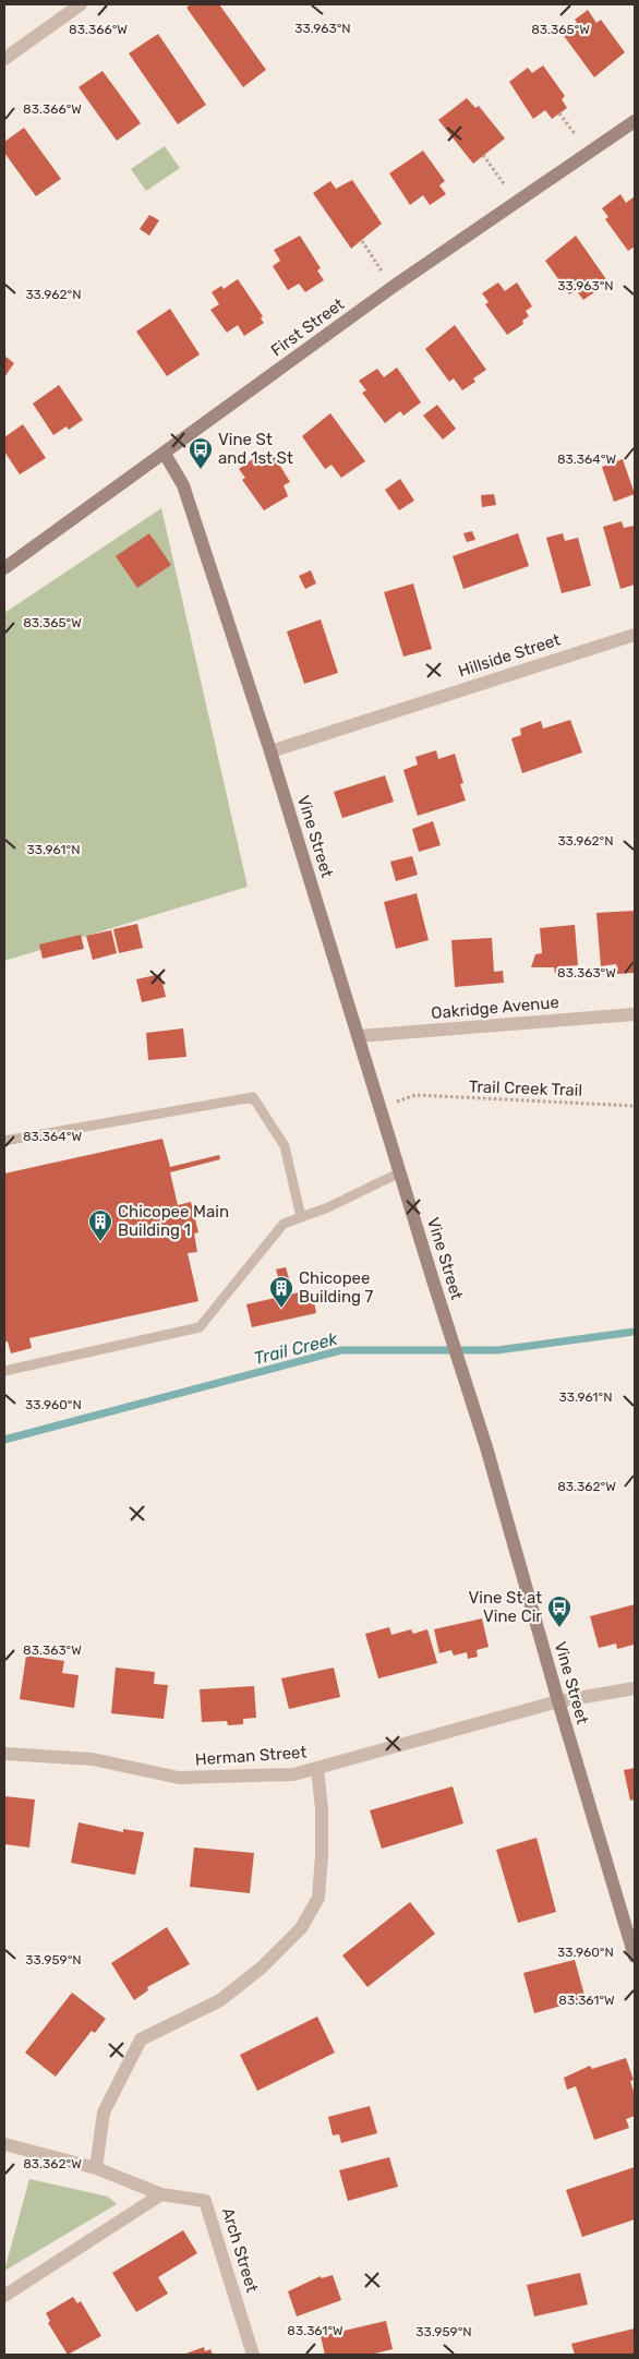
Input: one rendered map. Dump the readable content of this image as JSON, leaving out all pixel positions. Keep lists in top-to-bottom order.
{
  "streets": {
    "street": [
      "First Street",
      "Hillside Street",
      "Vine Street",
      "Oakridge Avenue",
      "Herman Street",
      "Arch Street"
    ],
    "path": ["Trail Creek Trail"]
  },
  "crossings": [
    ["First Street", "Vine Street"],
    ["Hillside Street", "Vine Street"],
    ["Vine Street", "Oakridge Avenue"],
    ["Vine Street", "Herman Street"]
  ],
  "water": ["Trail Creek"],
  "places": {
    "bus stop": ["Vine St and 1st St", "Vine St at Vine Cir"],
    "building": ["Chicopee Main Building 1", "Chicopee Building 7"]
  },
  "coordinates": [
    "33.963°N",
    "83.366°W",
    "83.365°W",
    "33.962°N",
    "83.364°W",
    "33.961°N",
    "83.363°W",
    "33.960°N",
    "83.362°W",
    "33.959°N",
    "83.361°W"
  ]
}
